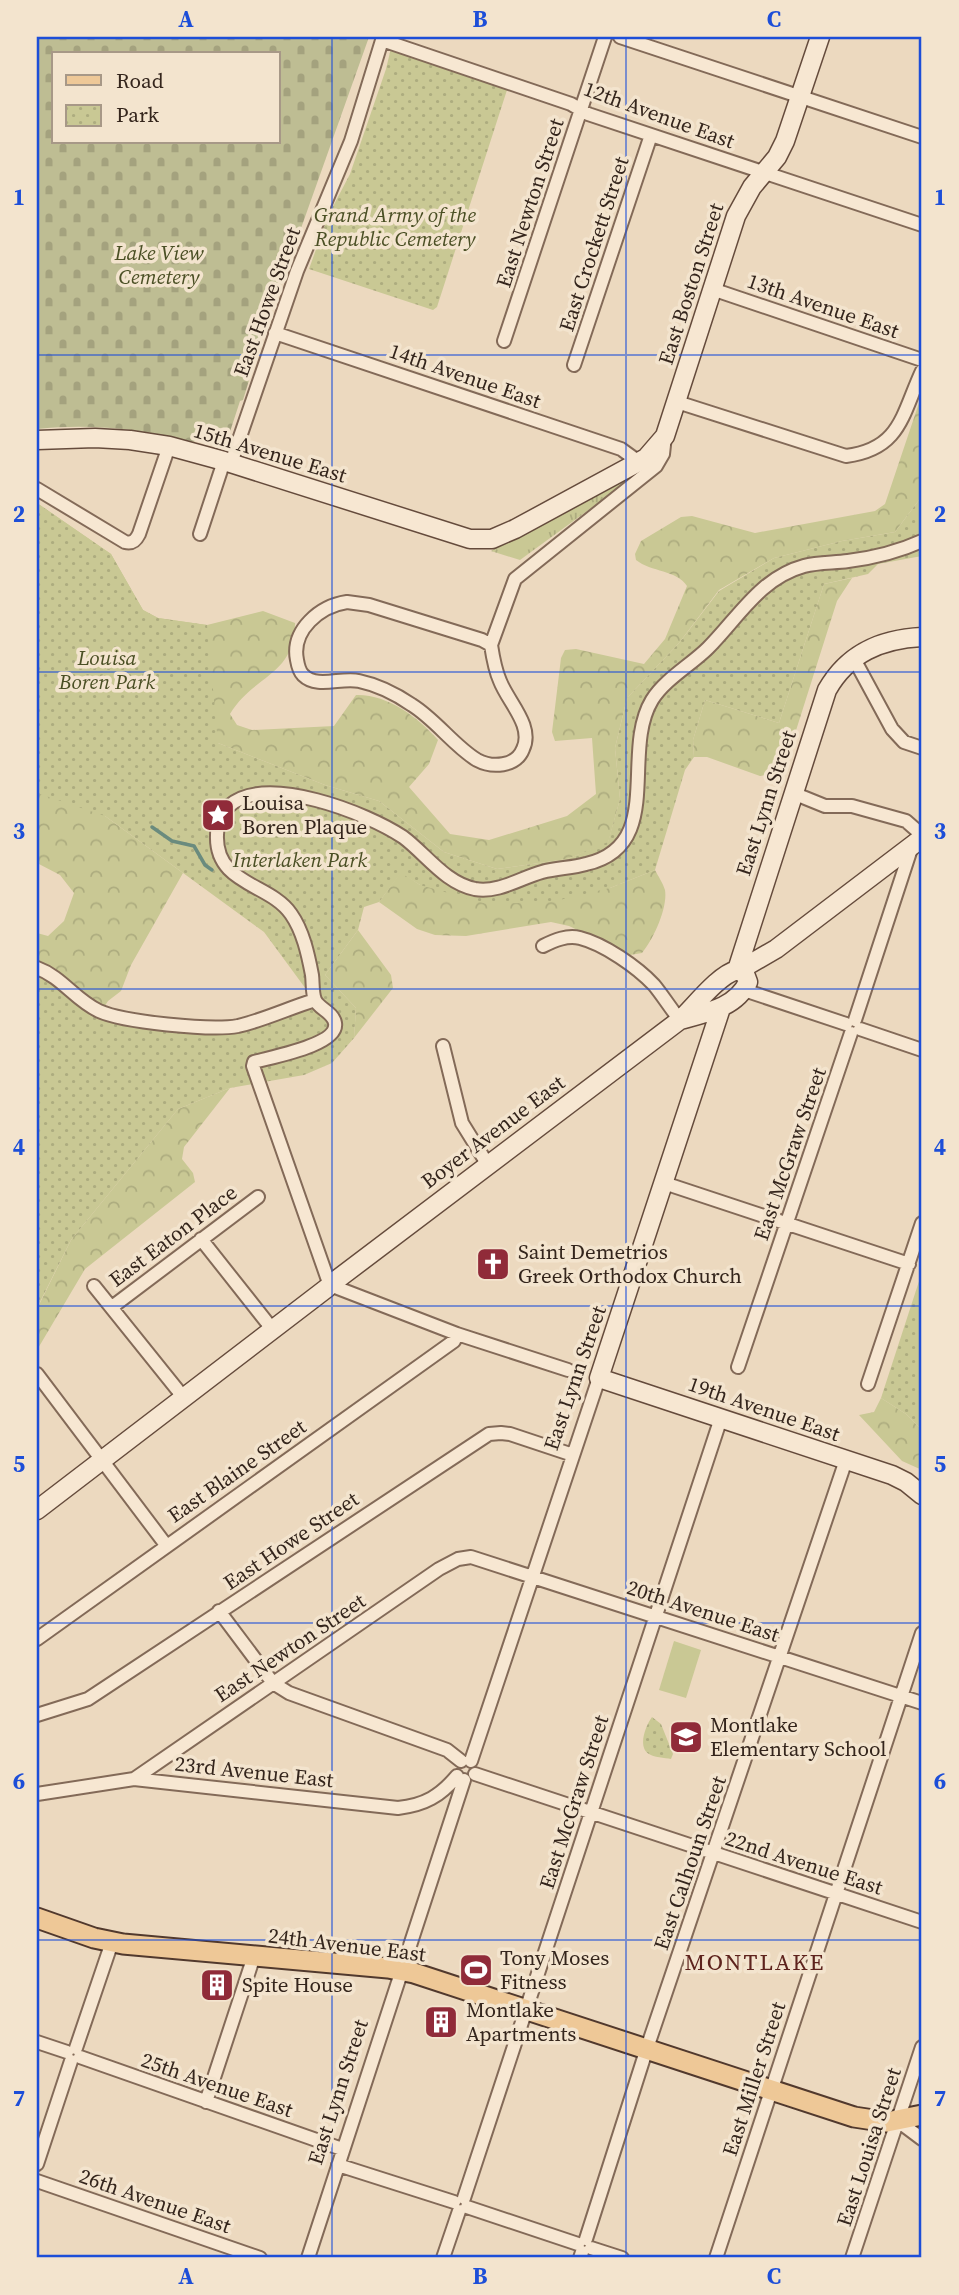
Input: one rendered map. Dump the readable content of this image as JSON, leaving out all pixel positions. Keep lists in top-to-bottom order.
{
  "streets": {
    "main road": ["24th Avenue East"],
    "street": [
      "12th Avenue East",
      "East Newton Street",
      "East Crockett Street",
      "East Boston Street",
      "East Howe Street",
      "13th Avenue East",
      "14th Avenue East",
      "15th Avenue East",
      "East Lynn Street",
      "Boyer Avenue East",
      "East McGraw Street",
      "East Eaton Place",
      "19th Avenue East",
      "East Blaine Street",
      "20th Avenue East",
      "23rd Avenue East",
      "East Calhoun Street",
      "22nd Avenue East",
      "East Miller Street",
      "25th Avenue East",
      "East Louisa Street",
      "26th Avenue East"
    ]
  },
  "crossings": [
    ["12th Avenue East", "East Newton Street"],
    ["12th Avenue East", "East Crockett Street"],
    ["12th Avenue East", "East Boston Street"],
    ["12th Avenue East", "East Howe Street"],
    ["East Newton Street", "20th Avenue East"],
    ["East Newton Street", "23rd Avenue East"],
    ["East Newton Street", "22nd Avenue East"],
    ["East Boston Street", "13th Avenue East"],
    ["East Boston Street", "14th Avenue East"],
    ["East Boston Street", "15th Avenue East"],
    ["East Howe Street", "14th Avenue East"],
    ["East Howe Street", "15th Avenue East"],
    ["East Howe Street", "East Lynn Street"],
    ["East Howe Street", "22nd Avenue East"],
    ["East Lynn Street", "Boyer Avenue East"],
    ["East Lynn Street", "19th Avenue East"],
    ["East Lynn Street", "20th Avenue East"],
    ["East Lynn Street", "23rd Avenue East"],
    ["East Lynn Street", "22nd Avenue East"],
    ["East Lynn Street", "24th Avenue East"],
    ["East Lynn Street", "25th Avenue East"],
    ["East McGraw Street", "19th Avenue East"],
    ["East McGraw Street", "20th Avenue East"],
    ["East McGraw Street", "22nd Avenue East"],
    ["East McGraw Street", "24th Avenue East"],
    ["19th Avenue East", "East Calhoun Street"],
    ["20th Avenue East", "East Calhoun Street"],
    ["20th Avenue East", "East Miller Street"],
    ["23rd Avenue East", "22nd Avenue East"],
    ["East Calhoun Street", "22nd Avenue East"],
    ["East Calhoun Street", "24th Avenue East"],
    ["22nd Avenue East", "East Miller Street"],
    ["24th Avenue East", "East Miller Street"],
    ["24th Avenue East", "East Louisa Street"]
  ],
  "districts": ["MONTLAKE"],
  "parks": [
    "Grand Army of the Republic Cemetery",
    "Lake View Cemetery",
    "Louisa Boren Park",
    "Interlaken Park"
  ],
  "places": {
    "place": ["Louisa Boren Plaque"],
    "church": ["Saint Demetrios Greek Orthodox Church"],
    "school or university": ["Montlake Elementary School"],
    "sports": ["Tony Moses Fitness"],
    "building": ["Spite House", "Montlake Apartments"]
  },
  "legend": ["Road", "Park"],
  "grid": {
    "columns": ["A", "B", "C"],
    "rows": [
      "1",
      "2",
      "3",
      "4",
      "5",
      "6",
      "7"
    ]
  }
}
